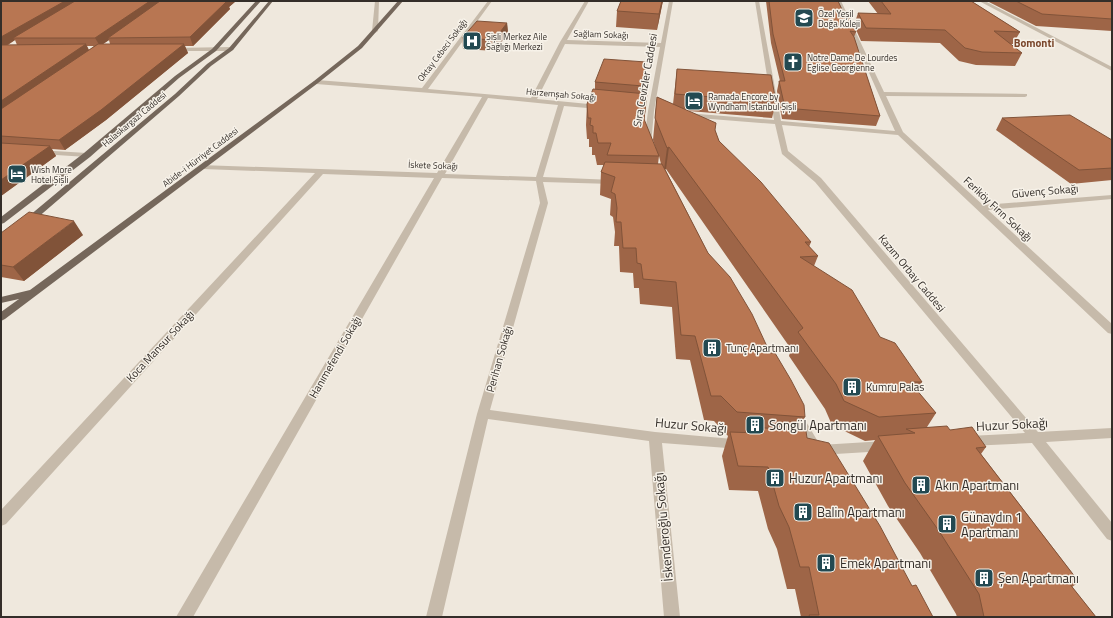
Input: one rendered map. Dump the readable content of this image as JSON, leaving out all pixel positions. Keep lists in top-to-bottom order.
{
  "streets": {
    "main road": ["Halaskargazi Caddesi", "Abide-i Hürriyet Caddesi"],
    "street": [
      "Sağlam Sokağı",
      "Oktay Cebeci Sokağı",
      "Sıra Cevizler Caddesi",
      "Harzemşah Sokağı",
      "İskete Sokağı",
      "Güvenç Sokağı",
      "Feriköy Fırın Sokağı",
      "Kazım Orbay Caddesi",
      "Koca Mansur Sokağı",
      "Hanımefendi Sokağı",
      "Perihan Sokağı",
      "Huzur Sokağı",
      "İskenderoğlu Sokağı"
    ]
  },
  "crossings": [
    ["Sağlam Sokağı", "Sıra Cevizler Caddesi"],
    ["Oktay Cebeci Sokağı", "Harzemşah Sokağı"],
    ["Harzemşah Sokağı", "Abide-i Hürriyet Caddesi"],
    ["Harzemşah Sokağı", "Hanımefendi Sokağı"],
    ["Abide-i Hürriyet Caddesi", "İskete Sokağı"],
    ["İskete Sokağı", "Koca Mansur Sokağı"],
    ["İskete Sokağı", "Hanımefendi Sokağı"],
    ["İskete Sokağı", "Perihan Sokağı"],
    ["Güvenç Sokağı", "Feriköy Fırın Sokağı"],
    ["Kazım Orbay Caddesi", "Huzur Sokağı"],
    ["Perihan Sokağı", "Huzur Sokağı"],
    ["Huzur Sokağı", "İskenderoğlu Sokağı"]
  ],
  "districts": ["Bomonti"],
  "places": {
    "school or university": ["Özel Yeşil Doğa Koleji"],
    "hospital": ["Şişli Merkez Aile Sağlığı Merkezi"],
    "church": ["Notre Dame De Lourdes Eglise Georgienne"],
    "hotel": ["Ramada Encore by Wyndham İstanbul Şişli", "Wish More Hotel Şişli"],
    "building": [
      "Tunç Apartmanı",
      "Kumru Palas",
      "Songül Apartmanı",
      "Huzur Apartmanı",
      "Akın Apartmanı",
      "Balin Apartmanı",
      "Günaydın 1 Apartmanı",
      "Emek Apartmanı",
      "Şen Apartmanı"
    ]
  }
}
